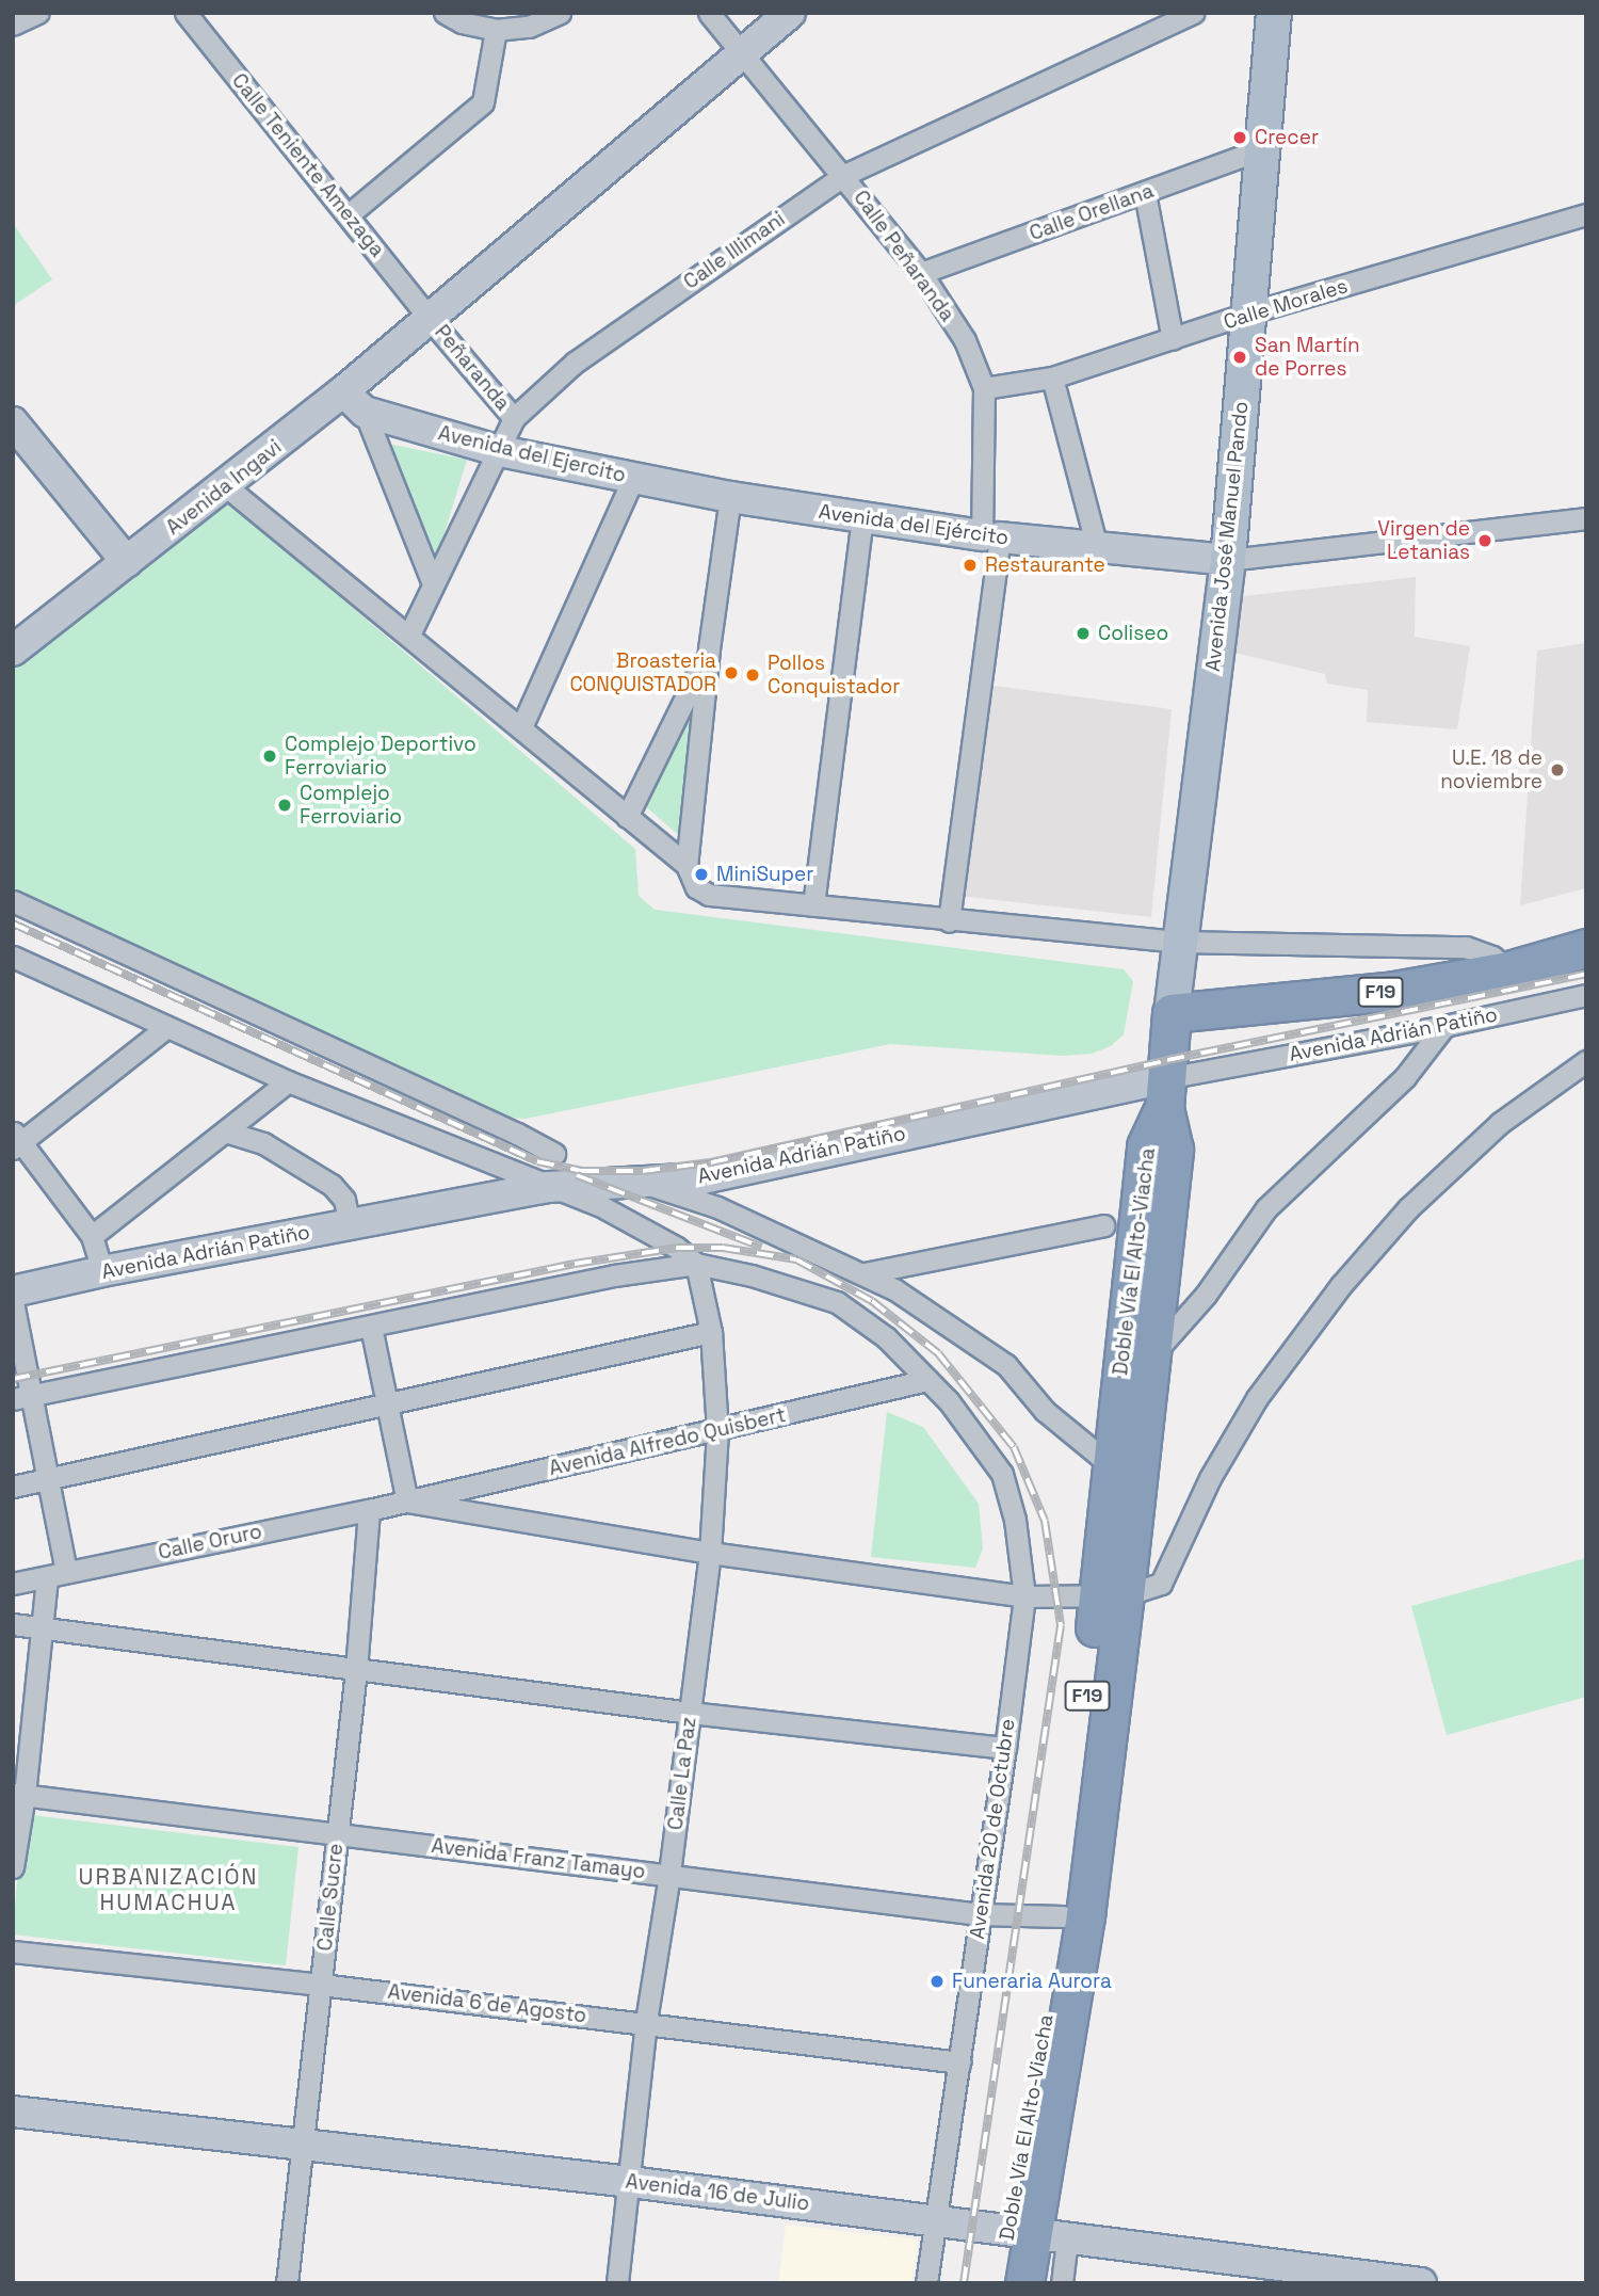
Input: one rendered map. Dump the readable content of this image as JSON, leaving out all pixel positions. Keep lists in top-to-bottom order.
{
  "streets": {
    "highway": ["F19", "Doble Vía El Alto-Viacha"],
    "main road": ["Avenida José Manuel Pando"],
    "street": [
      "Calle Teniente Amezaga",
      "Calle Orellana",
      "Calle Illimani",
      "Calle Peñaranda",
      "Calle Morales",
      "Peñaranda",
      "Avenida del Ejercito",
      "Avenida Ingavi",
      "Avenida del Ejército",
      "Avenida Adrián Patiño",
      "Avenida Alfredo Quisbert",
      "Calle Oruro",
      "Calle La Paz",
      "Avenida 20 de Octubre",
      "Avenida Franz Tamayo",
      "Calle Sucre",
      "Avenida 6 de Agosto",
      "Avenida 16 de Julio"
    ]
  },
  "crossings": [
    ["Calle Teniente Amezaga", "Peñaranda"],
    ["Calle Teniente Amezaga", "Avenida Ingavi"],
    ["Calle Orellana", "Calle Peñaranda"],
    ["Calle Orellana", "Avenida José Manuel Pando"],
    ["Calle Illimani", "Calle Peñaranda"],
    ["Calle Illimani", "Peñaranda"],
    ["Calle Illimani", "Avenida del Ejercito"],
    ["Calle Peñaranda", "Calle Morales"],
    ["Calle Peñaranda", "Avenida Ingavi"],
    ["Calle Peñaranda", "Avenida del Ejército"],
    ["Calle Morales", "Avenida José Manuel Pando"],
    ["Peñaranda", "Avenida Ingavi"],
    ["Avenida del Ejercito", "Avenida Ingavi"],
    ["Avenida del Ejercito", "Avenida del Ejército"],
    ["Avenida del Ejército", "Avenida José Manuel Pando"],
    ["Avenida José Manuel Pando", "F19"],
    ["F19", "Avenida Adrián Patiño"],
    ["F19", "Doble Vía El Alto-Viacha"],
    ["Avenida Adrián Patiño", "Doble Vía El Alto-Viacha"],
    ["Doble Vía El Alto-Viacha", "Avenida Franz Tamayo"],
    ["Doble Vía El Alto-Viacha", "Avenida 16 de Julio"],
    ["Avenida Alfredo Quisbert", "Calle Oruro"],
    ["Avenida Alfredo Quisbert", "Calle La Paz"],
    ["Avenida Alfredo Quisbert", "Avenida 20 de Octubre"],
    ["Calle Oruro", "Calle Sucre"],
    ["Calle La Paz", "Avenida 20 de Octubre"],
    ["Calle La Paz", "Avenida Franz Tamayo"],
    ["Calle La Paz", "Avenida 6 de Agosto"],
    ["Calle La Paz", "Avenida 16 de Julio"],
    ["Avenida 20 de Octubre", "Avenida Franz Tamayo"],
    ["Avenida 20 de Octubre", "Avenida 6 de Agosto"],
    ["Avenida 20 de Octubre", "Avenida 16 de Julio"],
    ["Avenida Franz Tamayo", "Calle Sucre"],
    ["Calle Sucre", "Avenida 6 de Agosto"],
    ["Calle Sucre", "Avenida 16 de Julio"]
  ],
  "districts": ["URBANIZACIÓN HUMACHUA"],
  "places": [
    "Crecer",
    "San Martín de Porres",
    "Virgen de Letanias",
    "Restaurante",
    "Coliseo",
    "Broasteria CONQUISTADOR",
    "Pollos Conquistador",
    "Complejo Deportivo Ferroviario",
    "U.E. 18 de noviembre",
    "Complejo Ferroviario",
    "MiniSuper",
    "Funeraria Aurora"
  ]
}
